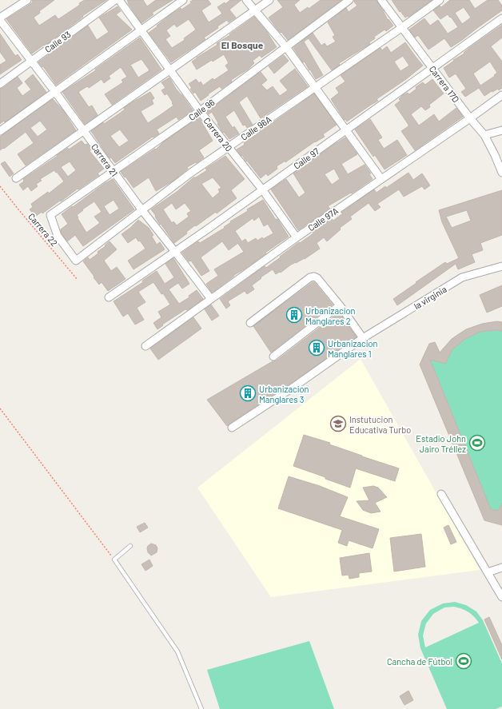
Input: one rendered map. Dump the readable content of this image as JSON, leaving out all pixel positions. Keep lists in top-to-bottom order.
{
  "streets": {
    "street": [
      "Calle 93",
      "Carrera 17D",
      "Calle 96",
      "Calle 96A",
      "Carrera 20",
      "Calle 97",
      "Carrera 21",
      "Calle 97A",
      "la virginia"
    ],
    "path": ["Carrera 22"]
  },
  "crossings": [
    ["Calle 93", "Carrera 21"],
    ["Carrera 17D", "Calle 96A"],
    ["Carrera 17D", "Calle 97"],
    ["Carrera 17D", "Calle 97A"],
    ["Calle 96", "Calle 96A"],
    ["Calle 96", "Carrera 20"],
    ["Calle 96", "Carrera 21"],
    ["Calle 96A", "Carrera 20"],
    ["Calle 96A", "Carrera 21"],
    ["Carrera 20", "Calle 97"],
    ["Carrera 20", "Calle 97A"],
    ["Calle 97", "Carrera 21"],
    ["Carrera 21", "Calle 97A"]
  ],
  "districts": ["El Bosque"],
  "places": {
    "building": ["Urbanizacion Manglares 2", "Urbanizacion Manglares 1", "Urbanizacion Manglares 3"],
    "school or university": ["Instutucion Educativa Turbo"],
    "sports": ["Estadio John Jairo Tréllez", "Cancha de Fútbol"]
  }
}
